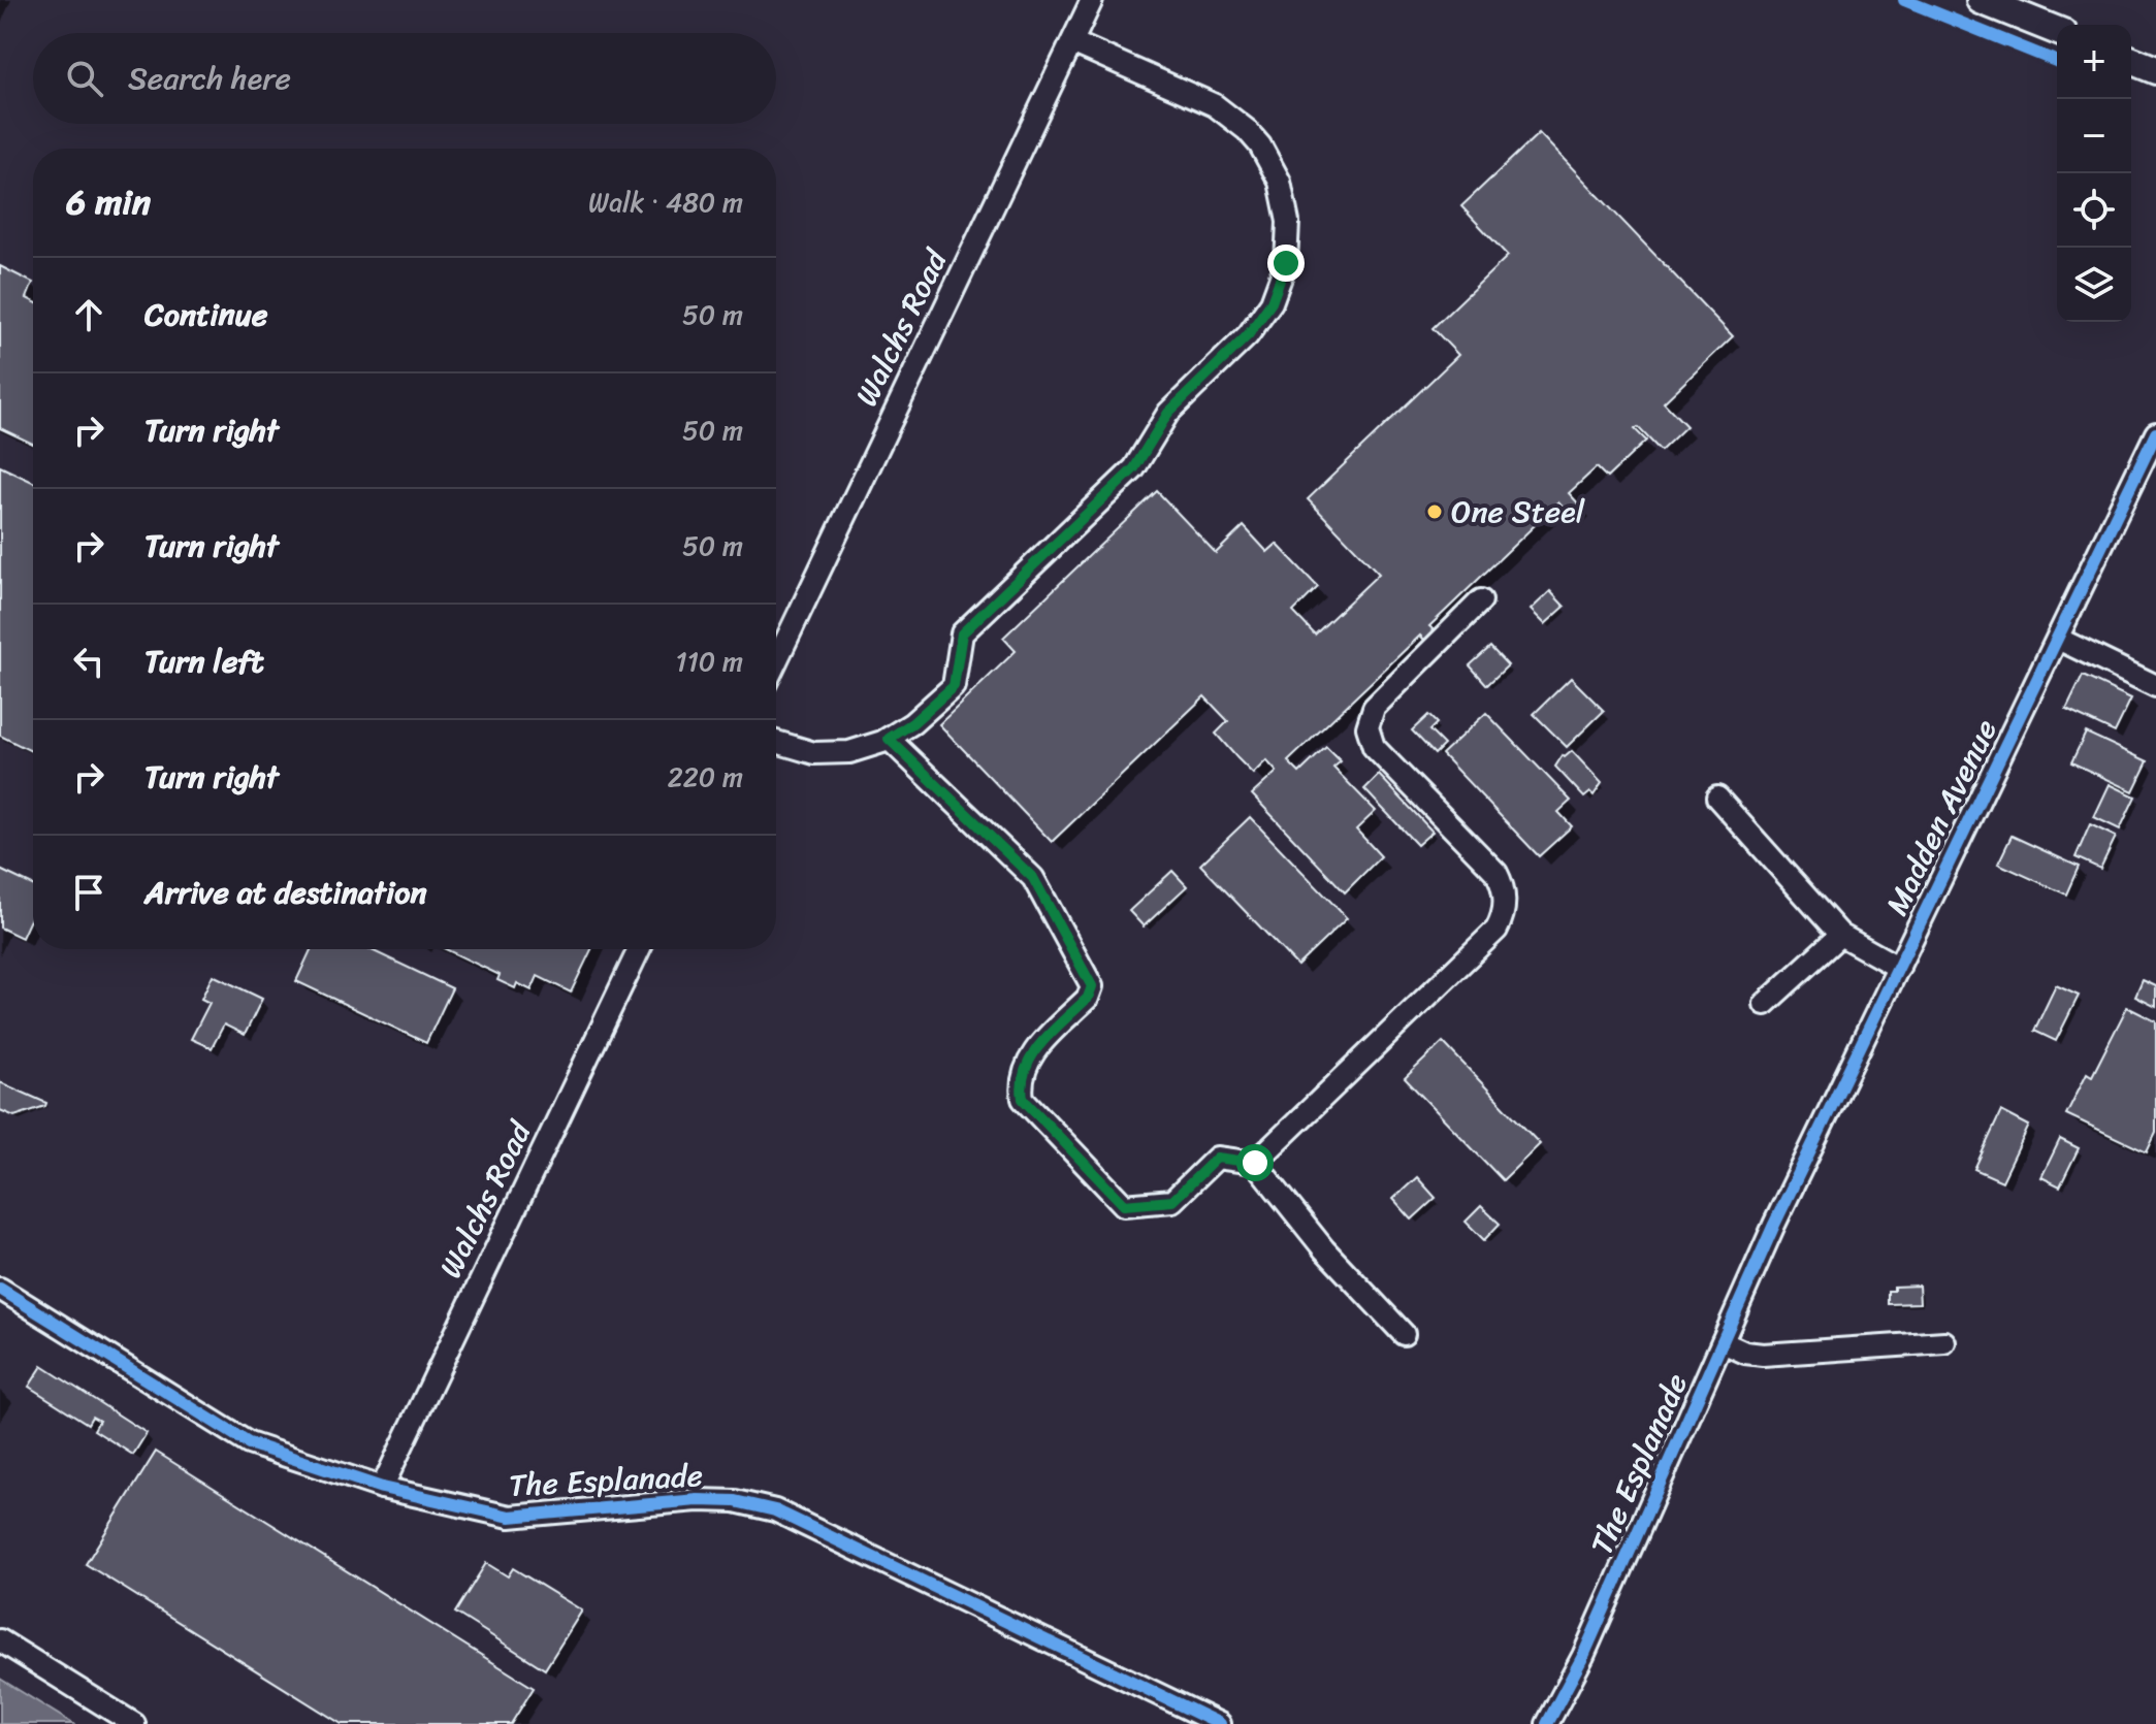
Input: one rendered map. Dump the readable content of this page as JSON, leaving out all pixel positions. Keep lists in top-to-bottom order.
{
  "streets": {
    "street": ["Walchs Road", "Madden Avenue", "The Esplanade"]
  },
  "crossings": [
    ["Walchs Road", "The Esplanade"],
    ["Madden Avenue", "The Esplanade"]
  ],
  "places": ["One Steel"],
  "page": {
    "map_buttons": ["+", "−"],
    "search": "Search here",
    "heading": ["6 min", "Walk · 480 m"],
    "list": [
      ["Continue", "50 m"],
      ["Turn right", "50 m"],
      ["Turn right", "50 m"],
      ["Turn left", "110 m"],
      ["Turn right", "220 m"],
      "Arrive at destination"
    ]
  }
}
